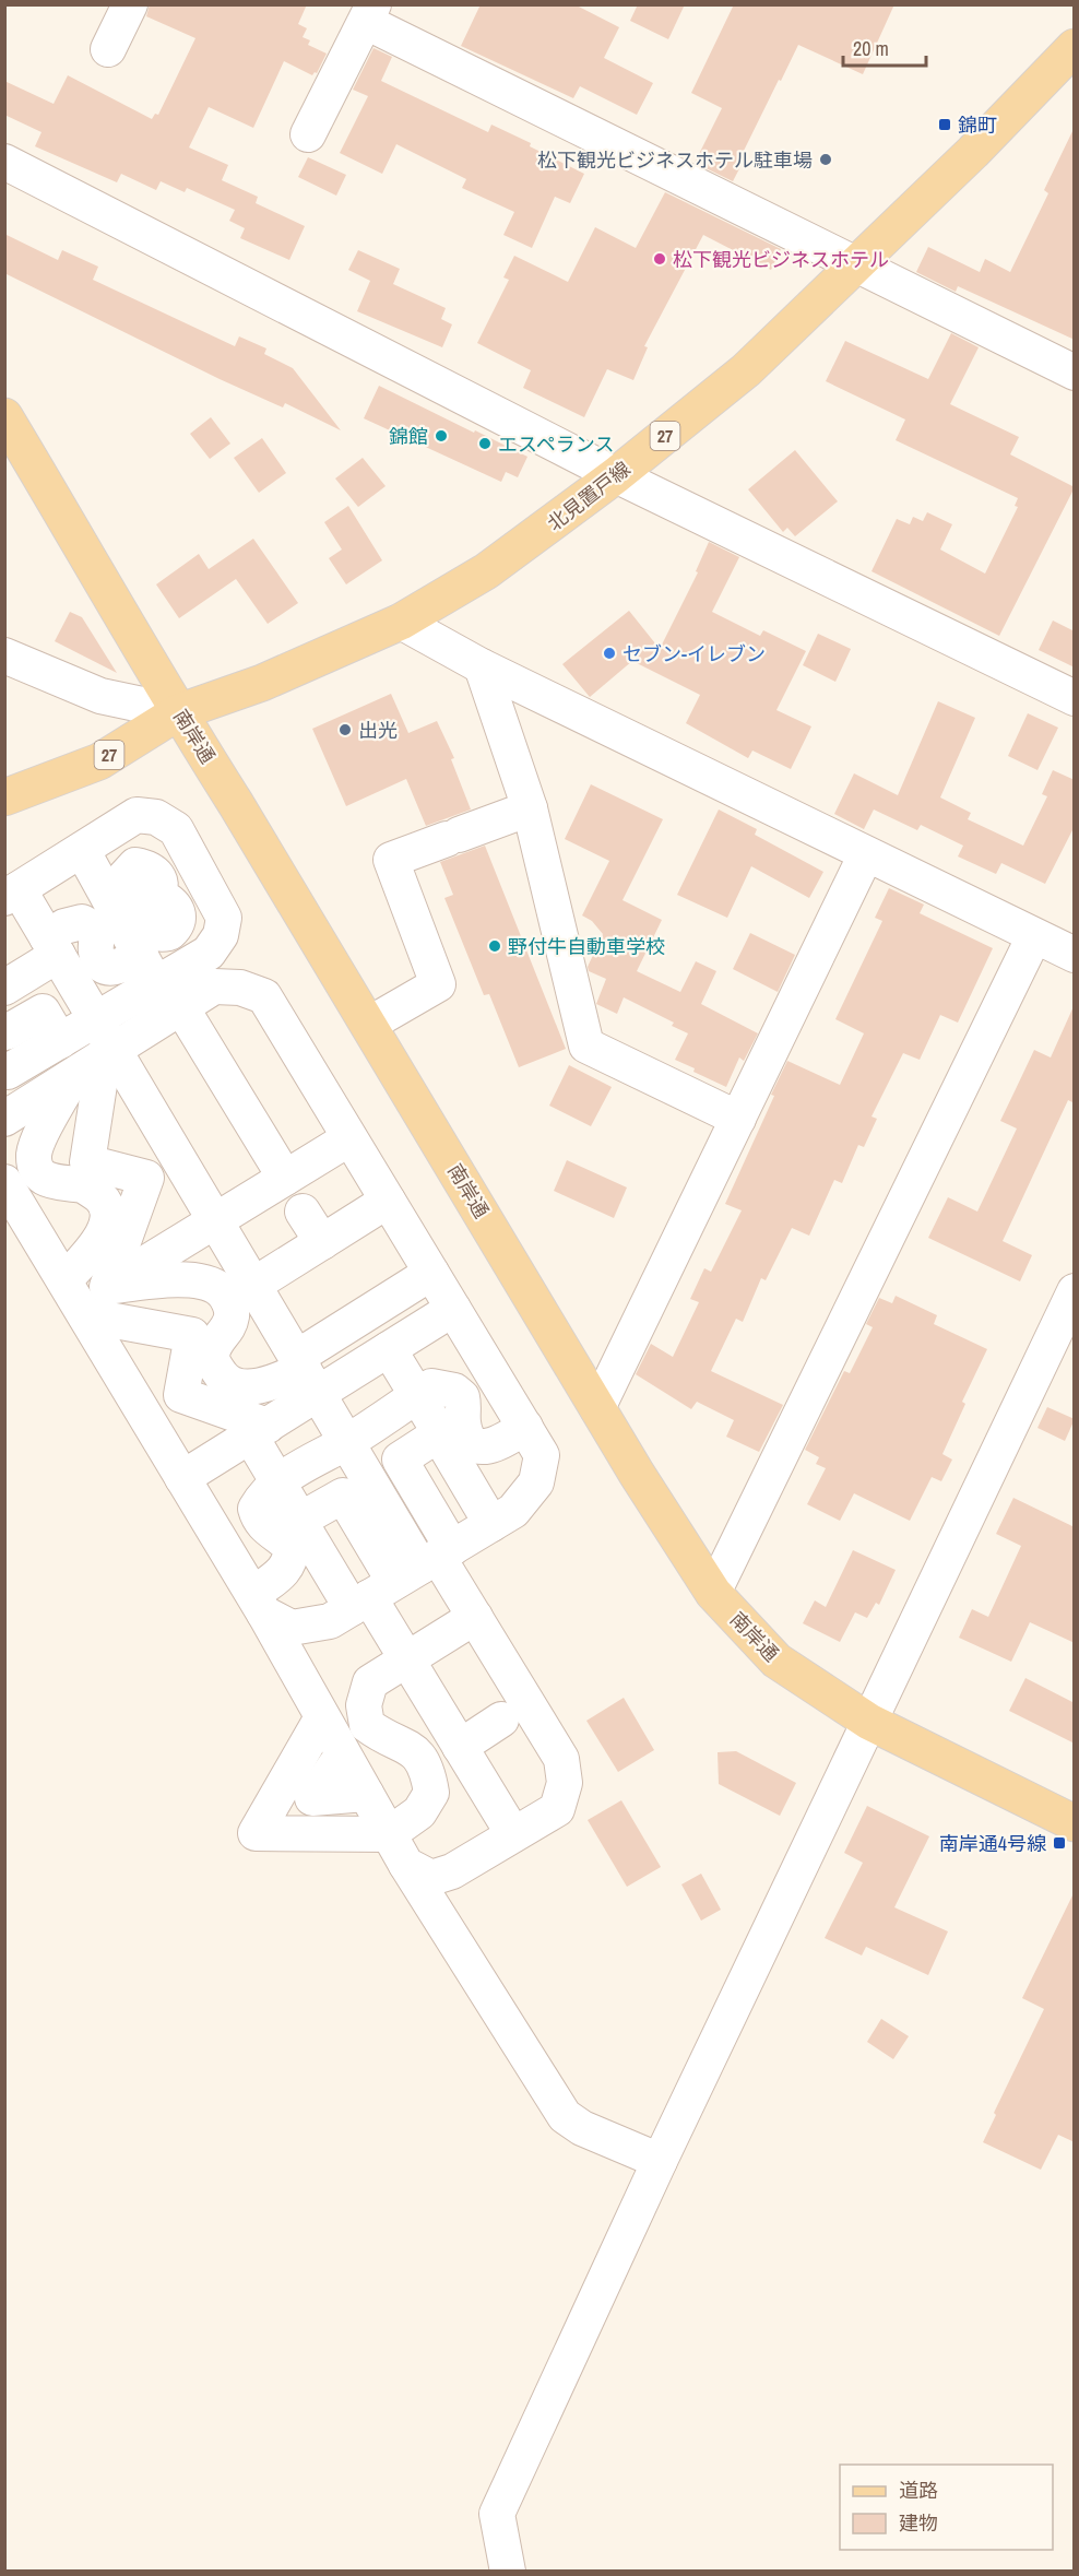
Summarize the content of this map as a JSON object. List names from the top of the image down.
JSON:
{
  "streets": {
    "main road": ["27", "北見置戸線", "南岸通"]
  },
  "crossings": [
    ["北見置戸線", "南岸通"]
  ],
  "places": {
    "transit": ["錦町", "南岸通4号線"],
    "other": [
      "松下観光ビジネスホテル駐車場",
      "松下観光ビジネスホテル",
      "錦館",
      "エスペランス",
      "セブン-イレブン",
      "出光",
      "野付牛自動車学校"
    ]
  },
  "legend": ["道路", "建物"],
  "scale_bar": "20 m"
}
